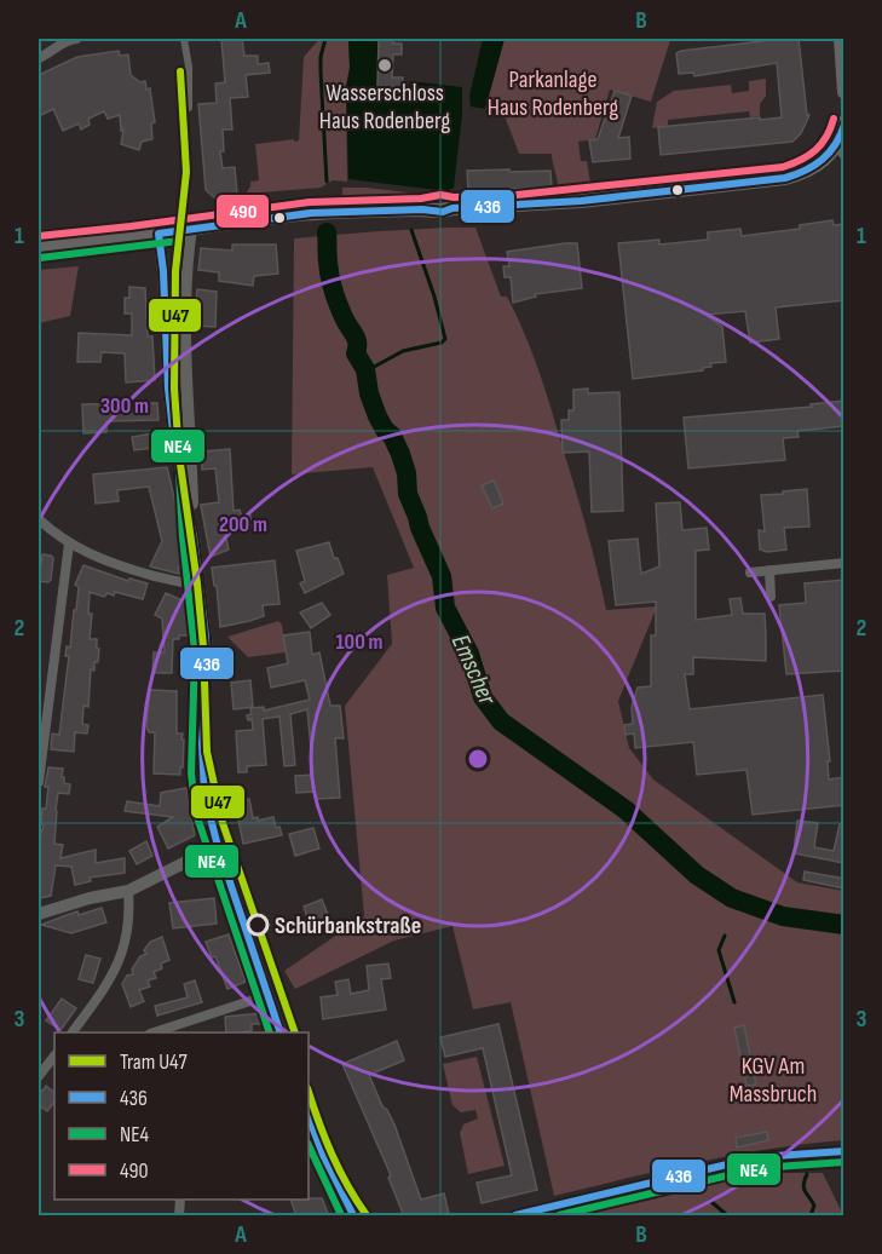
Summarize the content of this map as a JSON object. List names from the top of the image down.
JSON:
{
  "water": ["Emscher"],
  "parks": ["Parkanlage Haus Rodenberg", "KGV Am Massbruch"],
  "places": ["Wasserschloss Haus Rodenberg", "Schürbankstraße"],
  "lines": [
    "tram line U47",
    "transit line 490",
    "transit line 436",
    "transit line NE4"
  ],
  "legend": [
    "Tram U47",
    "436",
    "NE4",
    "490"
  ],
  "grid": {
    "columns": ["A", "B"],
    "rows": ["1", "2", "3"]
  },
  "rings": ["300 m", "200 m", "100 m"]
}
